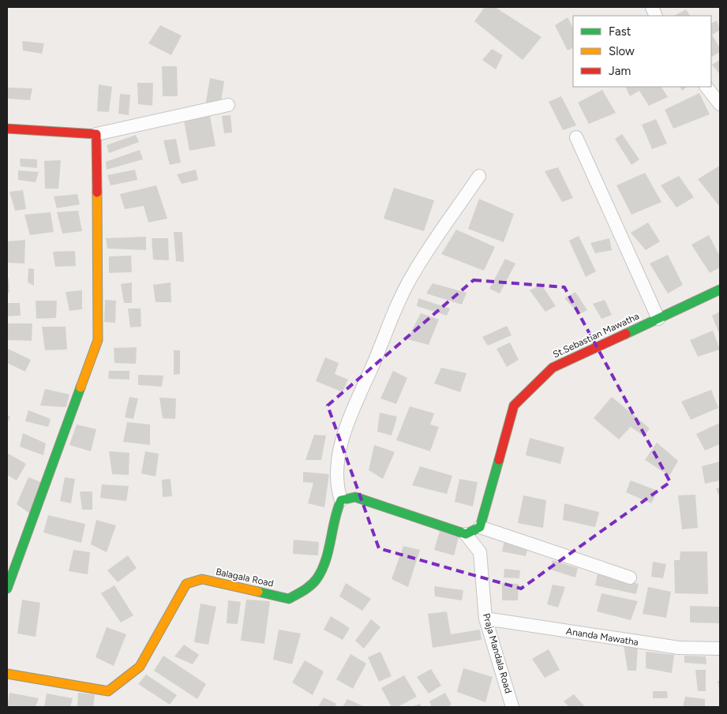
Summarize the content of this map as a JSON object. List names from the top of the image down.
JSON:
{
  "streets": {
    "street": [
      "St.Sebastian Mawatha",
      "Balagala Road",
      "Ananda Mawatha",
      "Praja Mandala Road"
    ]
  },
  "crossings": [
    ["Ananda Mawatha", "Praja Mandala Road"]
  ],
  "legend": ["Fast", "Slow", "Jam"]
}
